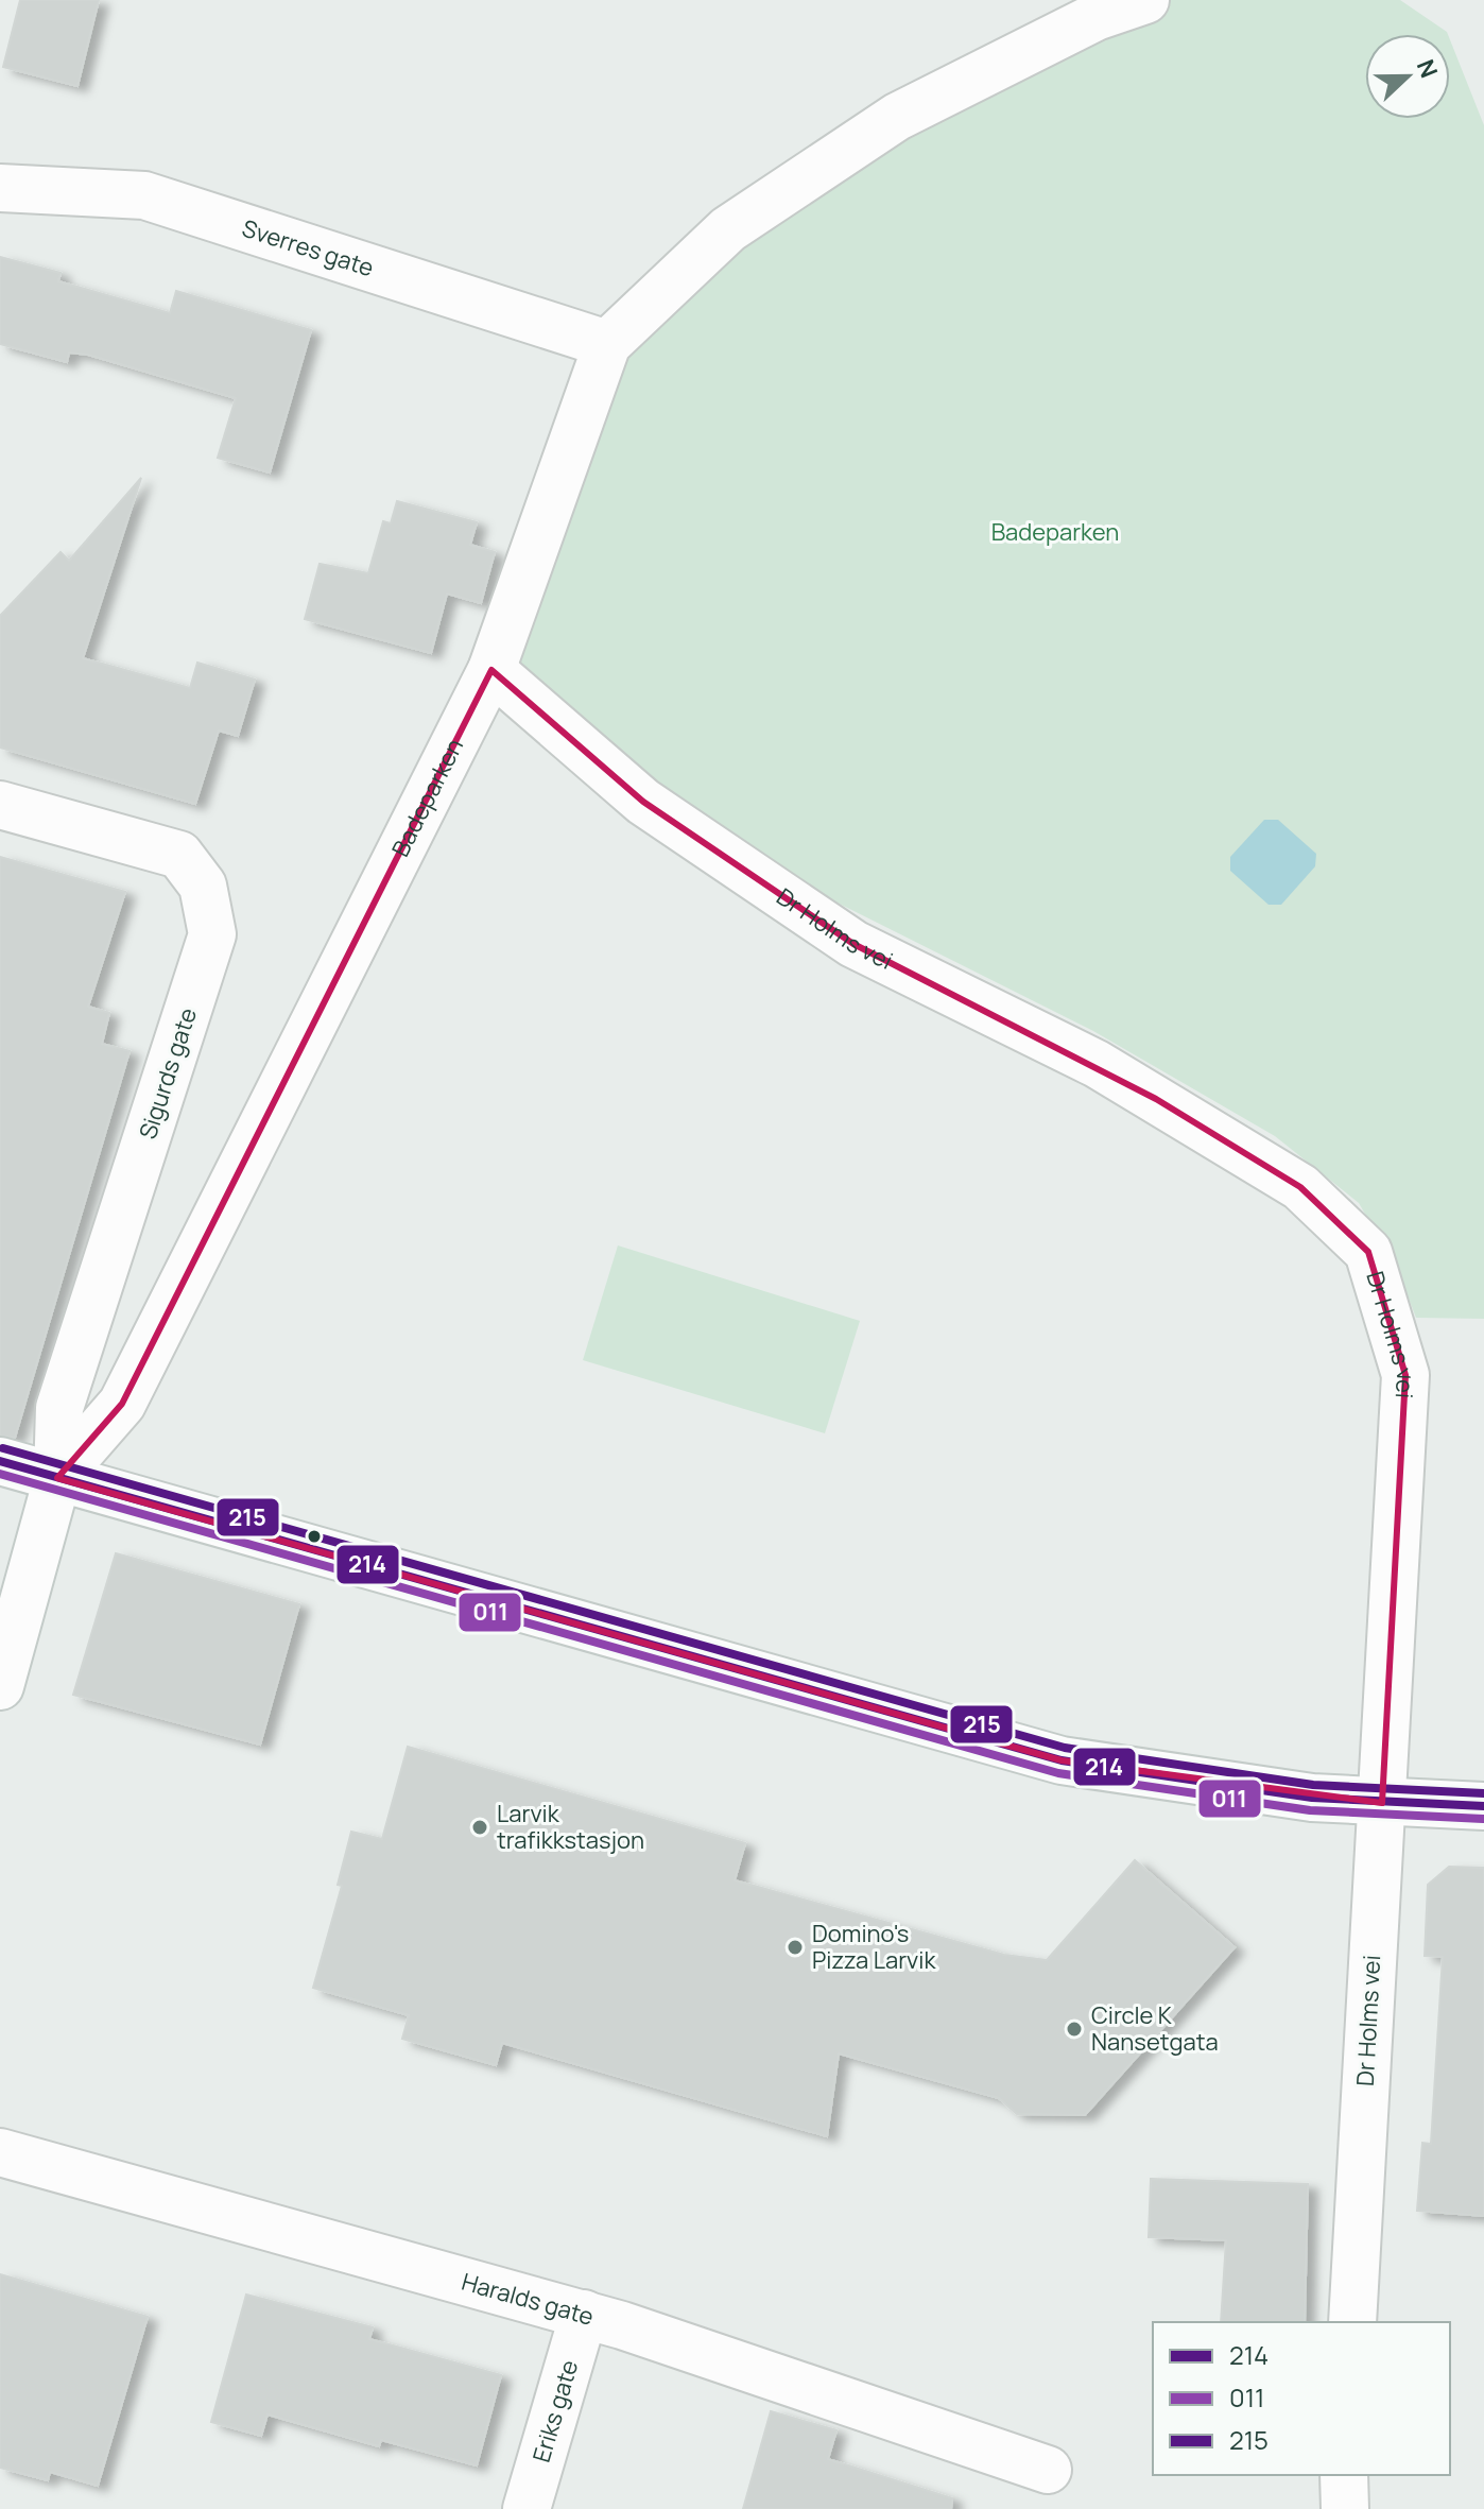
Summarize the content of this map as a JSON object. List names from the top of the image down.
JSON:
{
  "streets": {
    "street": [
      "Sverres gate",
      "Badeparken",
      "Dr Holms vei",
      "Sigurds gate",
      "Haralds gate",
      "Eriks gate"
    ]
  },
  "crossings": [
    ["Sverres gate", "Badeparken"],
    ["Badeparken", "Dr Holms vei"],
    ["Badeparken", "Sigurds gate"],
    ["Haralds gate", "Eriks gate"]
  ],
  "parks": ["Badeparken"],
  "places": ["Larvik trafikkstasjon", "Domino's Pizza Larvik", "Circle K Nansetgata"],
  "lines": ["transit line 215", "transit line 214", "transit line 011"],
  "legend": ["214", "011", "215"],
  "north": "right"
}
